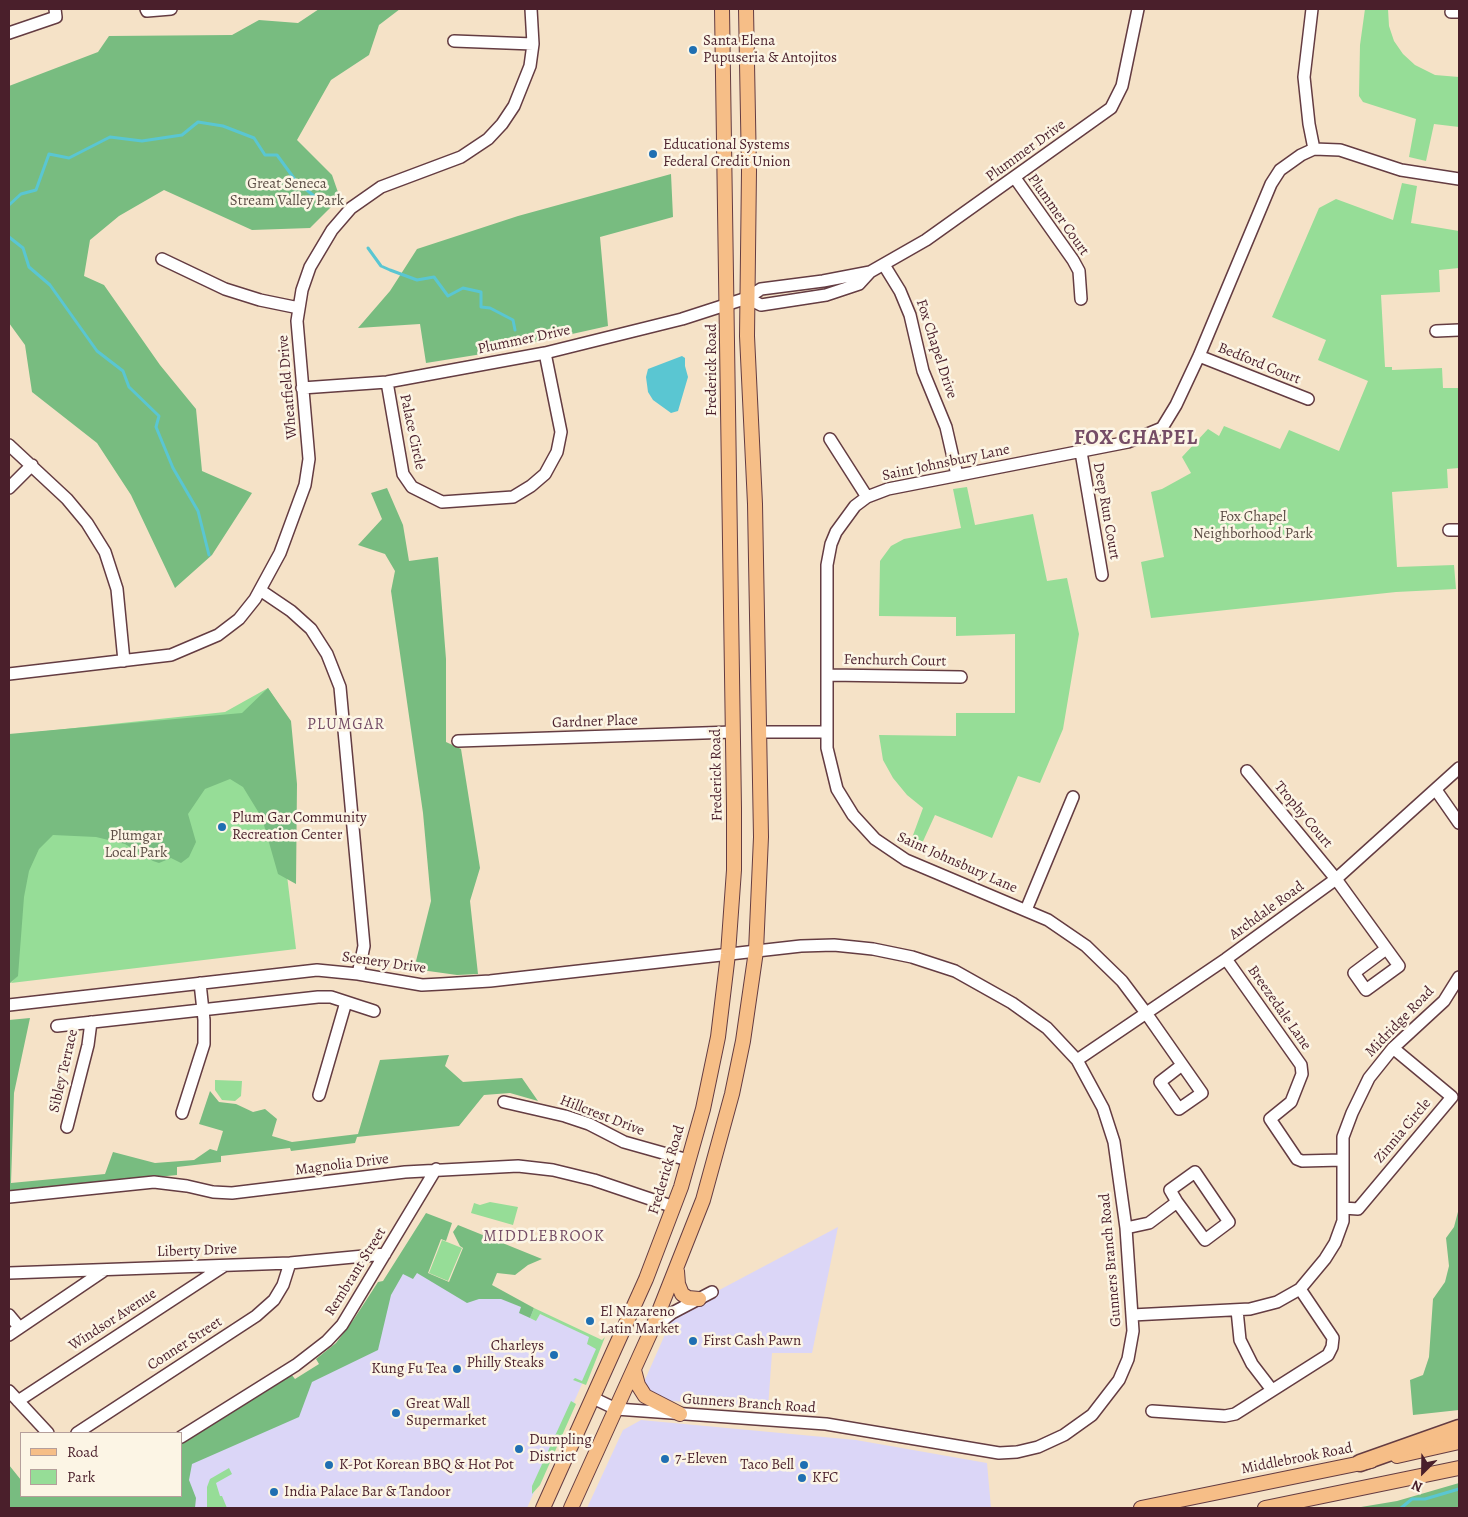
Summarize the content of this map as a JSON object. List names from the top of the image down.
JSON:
{
  "streets": {
    "main road": ["Frederick Road", "Middlebrook Road"],
    "street": [
      "Plummer Drive",
      "Plummer Court",
      "Fox Chapel Drive",
      "Bedford Court",
      "Wheatfield Drive",
      "Palace Circle",
      "Saint Johnsbury Lane",
      "Deep Run Court",
      "Fenchurch Court",
      "Gardner Place",
      "Trophy Court",
      "Archdale Road",
      "Scenery Drive",
      "Breezedale Lane",
      "Midridge Road",
      "Sibley Terrace",
      "Hillcrest Drive",
      "Zinnia Circle",
      "Magnolia Drive",
      "Liberty Drive",
      "Gunners Branch Road",
      "Rembrant Street",
      "Windsor Avenue",
      "Conner Street"
    ]
  },
  "crossings": [
    ["Plummer Drive", "Plummer Court"],
    ["Plummer Drive", "Fox Chapel Drive"],
    ["Plummer Drive", "Frederick Road"],
    ["Plummer Drive", "Wheatfield Drive"],
    ["Plummer Drive", "Palace Circle"],
    ["Fox Chapel Drive", "Saint Johnsbury Lane"],
    ["Bedford Court", "Saint Johnsbury Lane"],
    ["Frederick Road", "Gardner Place"],
    ["Frederick Road", "Scenery Drive"],
    ["Frederick Road", "Hillcrest Drive"],
    ["Frederick Road", "Magnolia Drive"],
    ["Frederick Road", "Gunners Branch Road"],
    ["Saint Johnsbury Lane", "Deep Run Court"],
    ["Saint Johnsbury Lane", "Fenchurch Court"],
    ["Saint Johnsbury Lane", "Archdale Road"],
    ["Trophy Court", "Archdale Road"],
    ["Archdale Road", "Breezedale Lane"],
    ["Archdale Road", "Gunners Branch Road"],
    ["Scenery Drive", "Gunners Branch Road"],
    ["Breezedale Lane", "Midridge Road"],
    ["Midridge Road", "Zinnia Circle"],
    ["Midridge Road", "Gunners Branch Road"],
    ["Magnolia Drive", "Rembrant Street"],
    ["Liberty Drive", "Rembrant Street"],
    ["Liberty Drive", "Windsor Avenue"],
    ["Liberty Drive", "Conner Street"]
  ],
  "districts": ["FOX CHAPEL", "PLUMGAR", "MIDDLEBROOK"],
  "parks": ["Great Seneca Stream Valley Park", "Fox Chapel Neighborhood Park", "Plumgar Local Park"],
  "places": [
    "Santa Elena Pupuseria & Antojitos",
    "Educational Systems Federal Credit Union",
    "Plum Gar Community Recreation Center",
    "El Nazareno Latin Market",
    "First Cash Pawn",
    "Charleys Philly Steaks",
    "Kung Fu Tea",
    "Great Wall Supermarket",
    "Dumpling District",
    "7-Eleven",
    "K-Pot Korean BBQ & Hot Pot",
    "Taco Bell",
    "KFC",
    "India Palace Bar & Tandoor"
  ],
  "legend": ["Road", "Park"],
  "north": "bottom left"
}
